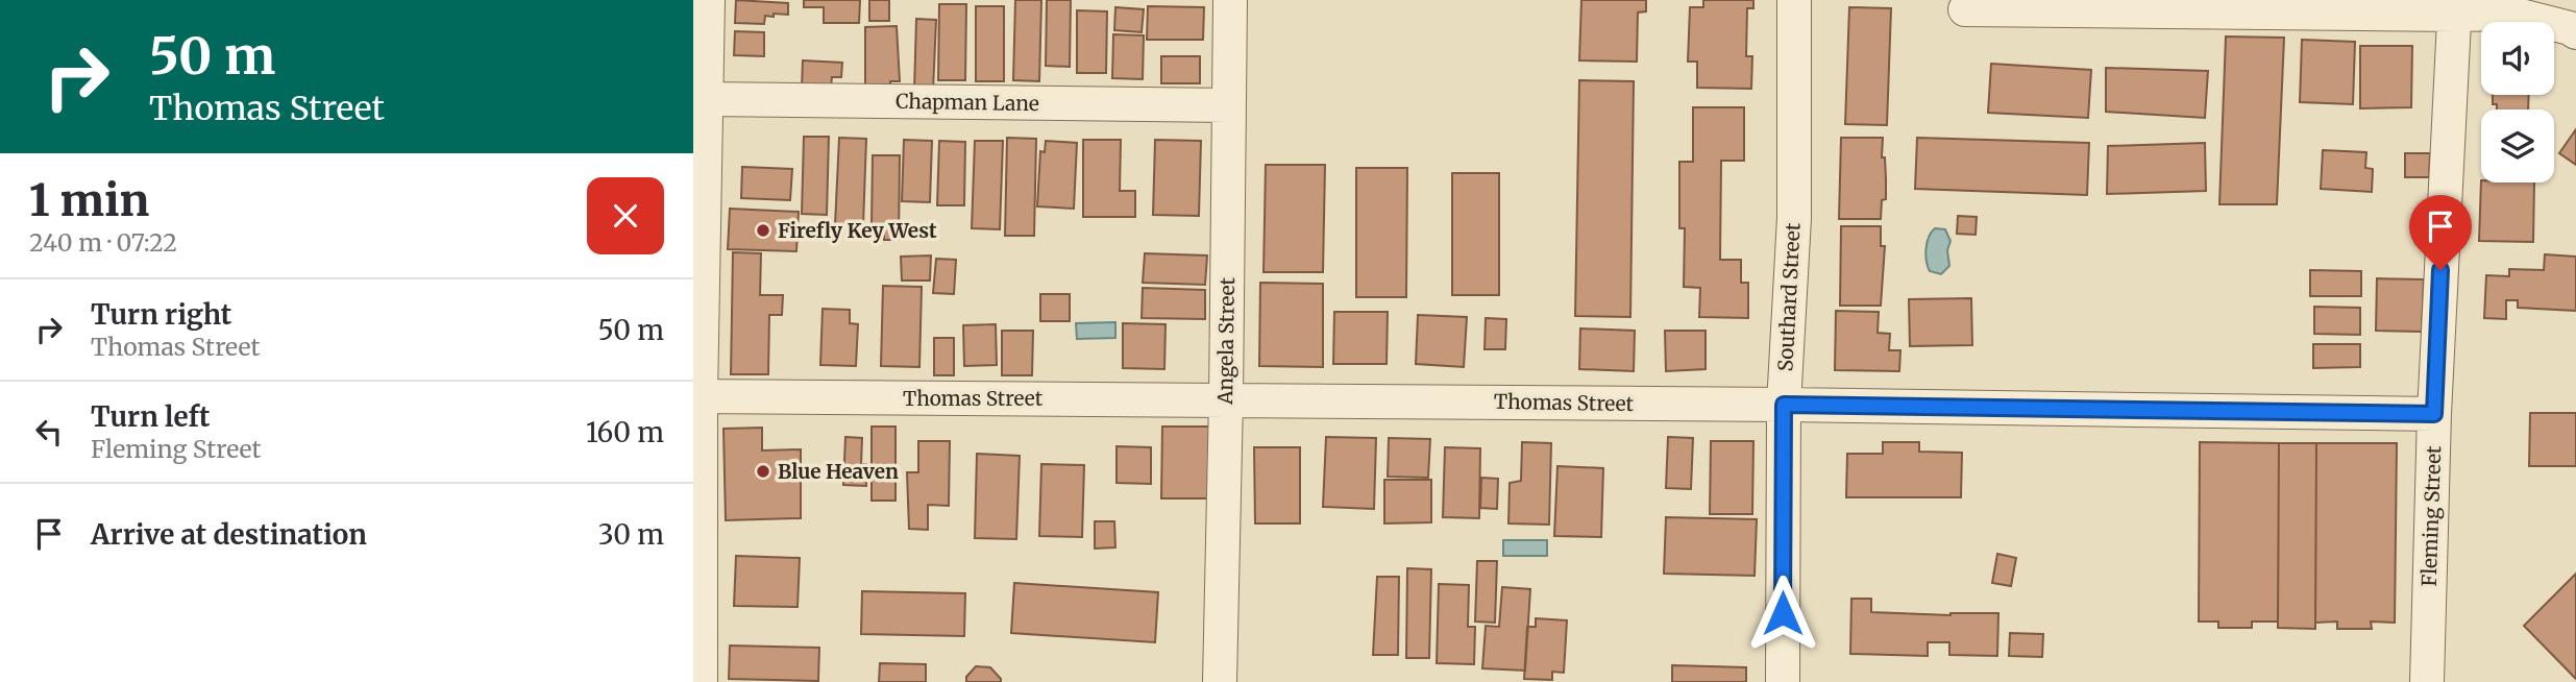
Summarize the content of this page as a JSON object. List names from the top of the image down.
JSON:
{
  "streets": {
    "street": [
      "Chapman Lane",
      "Southard Street",
      "Angela Street",
      "Thomas Street",
      "Fleming Street"
    ]
  },
  "crossings": [
    ["Chapman Lane", "Angela Street"],
    ["Southard Street", "Thomas Street"],
    ["Angela Street", "Thomas Street"],
    ["Thomas Street", "Fleming Street"]
  ],
  "places": ["Firefly Key West", "Blue Heaven"],
  "page": {
    "turn": ["50 m", "Thomas Street"],
    "heading": ["1 min", "240 m · 07:22"],
    "list": [
      {
        "name": "Turn right",
        "note": "Thomas Street",
        "value": "50 m"
      },
      {
        "name": "Turn left",
        "note": "Fleming Street",
        "value": "160 m"
      },
      {
        "name": "Arrive at destination",
        "value": "30 m"
      }
    ]
  }
}
